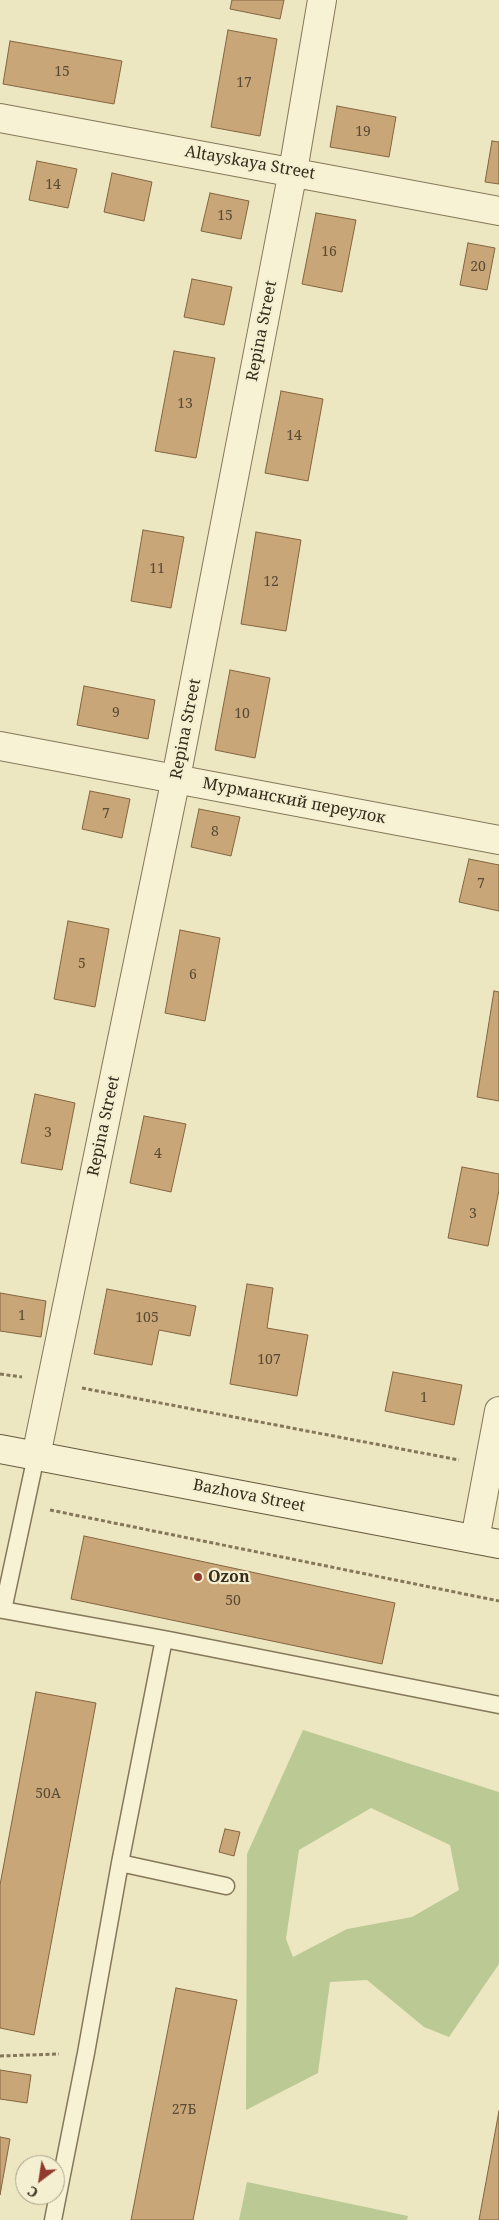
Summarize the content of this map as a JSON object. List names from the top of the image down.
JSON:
{
  "streets": {
    "street": [
      "Altayskaya Street",
      "Repina Street",
      "Мурманский переулок",
      "Bazhova Street"
    ]
  },
  "crossings": [
    ["Altayskaya Street", "Repina Street"],
    ["Repina Street", "Мурманский переулок"],
    ["Repina Street", "Bazhova Street"]
  ],
  "places": ["Ozon"],
  "house_numbers": [
    "15",
    "17",
    "19",
    "14",
    "15",
    "16",
    "20",
    "13",
    "14",
    "11",
    "12",
    "9",
    "10",
    "7",
    "8",
    "7",
    "5",
    "6",
    "3",
    "4",
    "3",
    "1",
    "105",
    "107",
    "1",
    "50",
    "50А",
    "27Б"
  ],
  "north": "bottom left"
}
